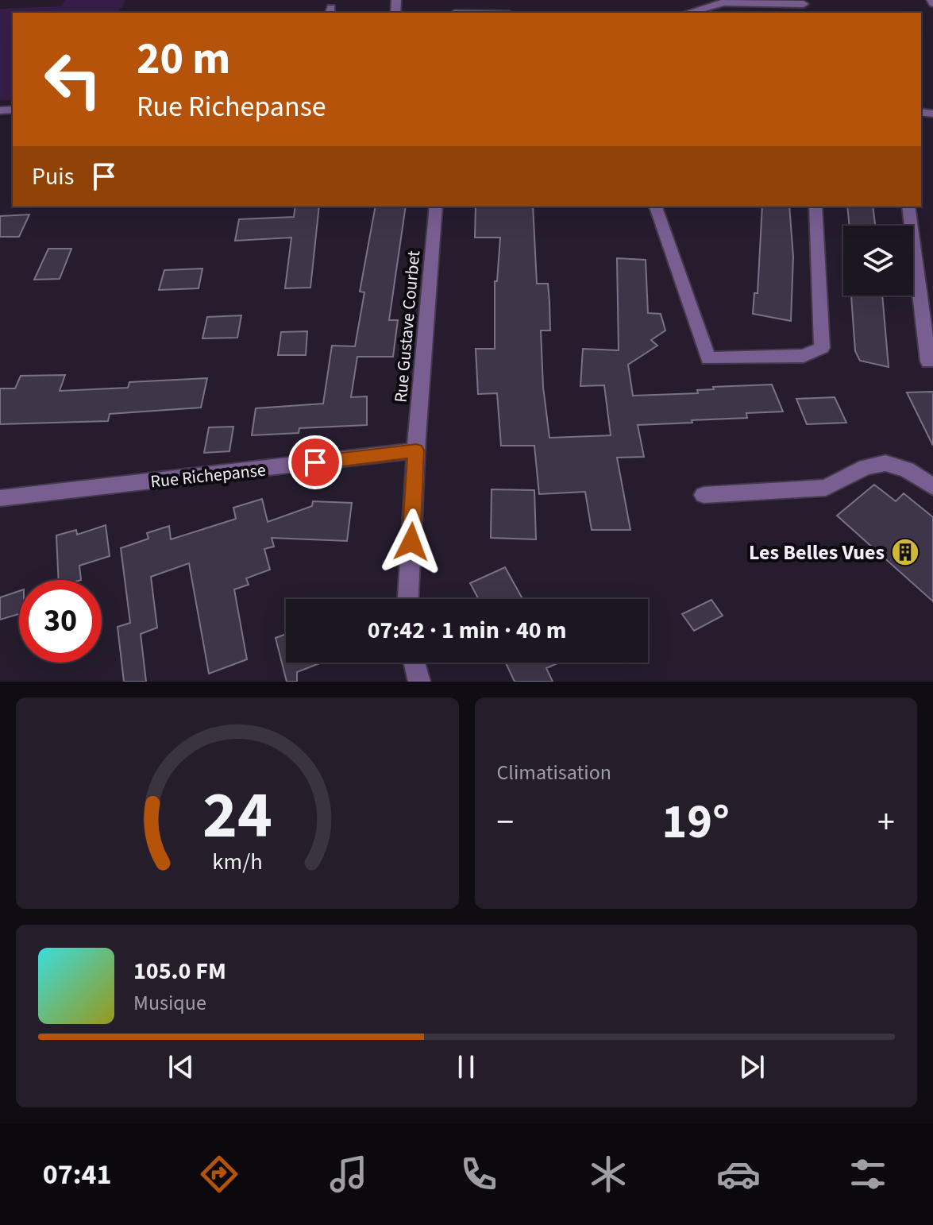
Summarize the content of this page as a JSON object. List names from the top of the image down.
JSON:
{
  "streets": {
    "street": ["Rue Gustave Courbet", "Rue Richepanse"]
  },
  "crossings": [
    ["Rue Gustave Courbet", "Rue Richepanse"]
  ],
  "places": {
    "building": ["Les Belles Vues"]
  },
  "page": {
    "turn": ["20 m", "Rue Richepanse"],
    "then": "Puis",
    "limit": "30",
    "trip": "07:42 · 1 min · 40 m",
    "tile": "Climatisation",
    "heat": ["−", "19°", "+"],
    "song": ["105.0 FM", "Musique"],
    "tabs": "07:41",
    "gauge": ["24", "km/h"]
  }
}
